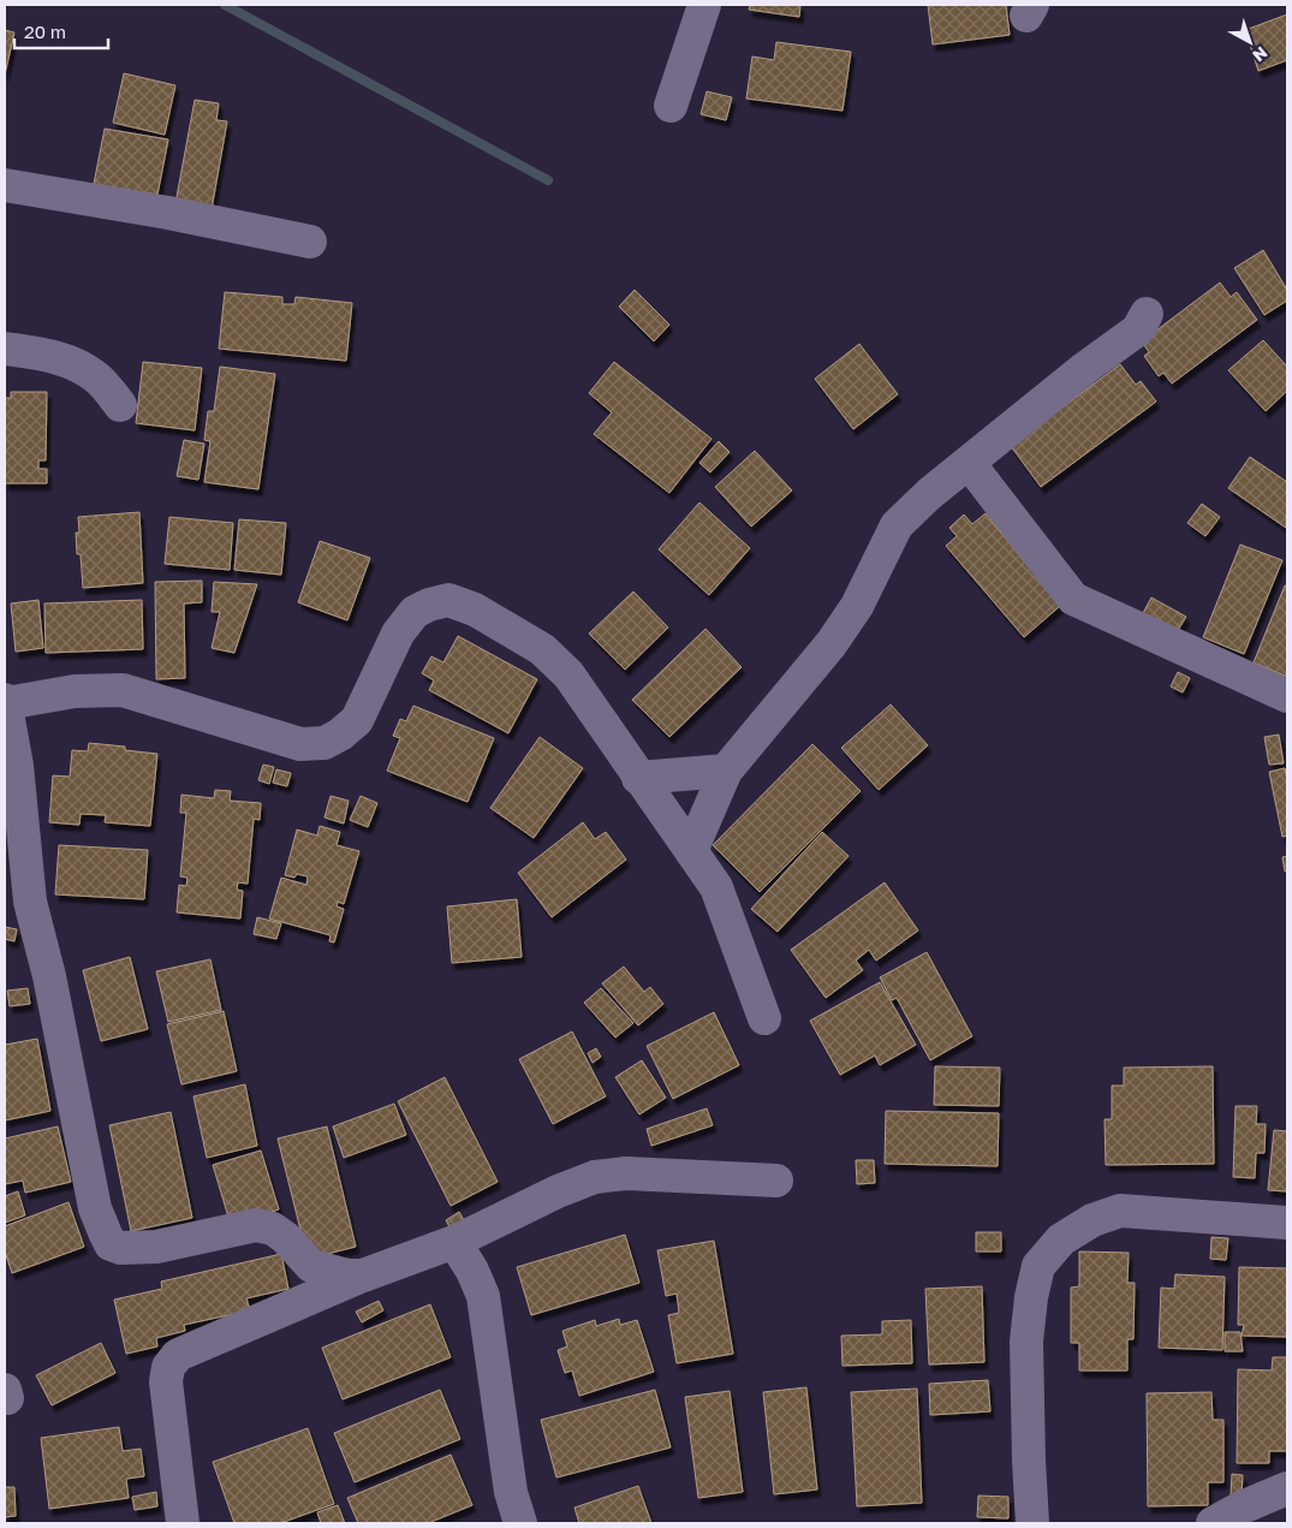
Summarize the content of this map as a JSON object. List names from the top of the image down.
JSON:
{
  "scale_bar": "20 m",
  "north": "bottom right"
}
